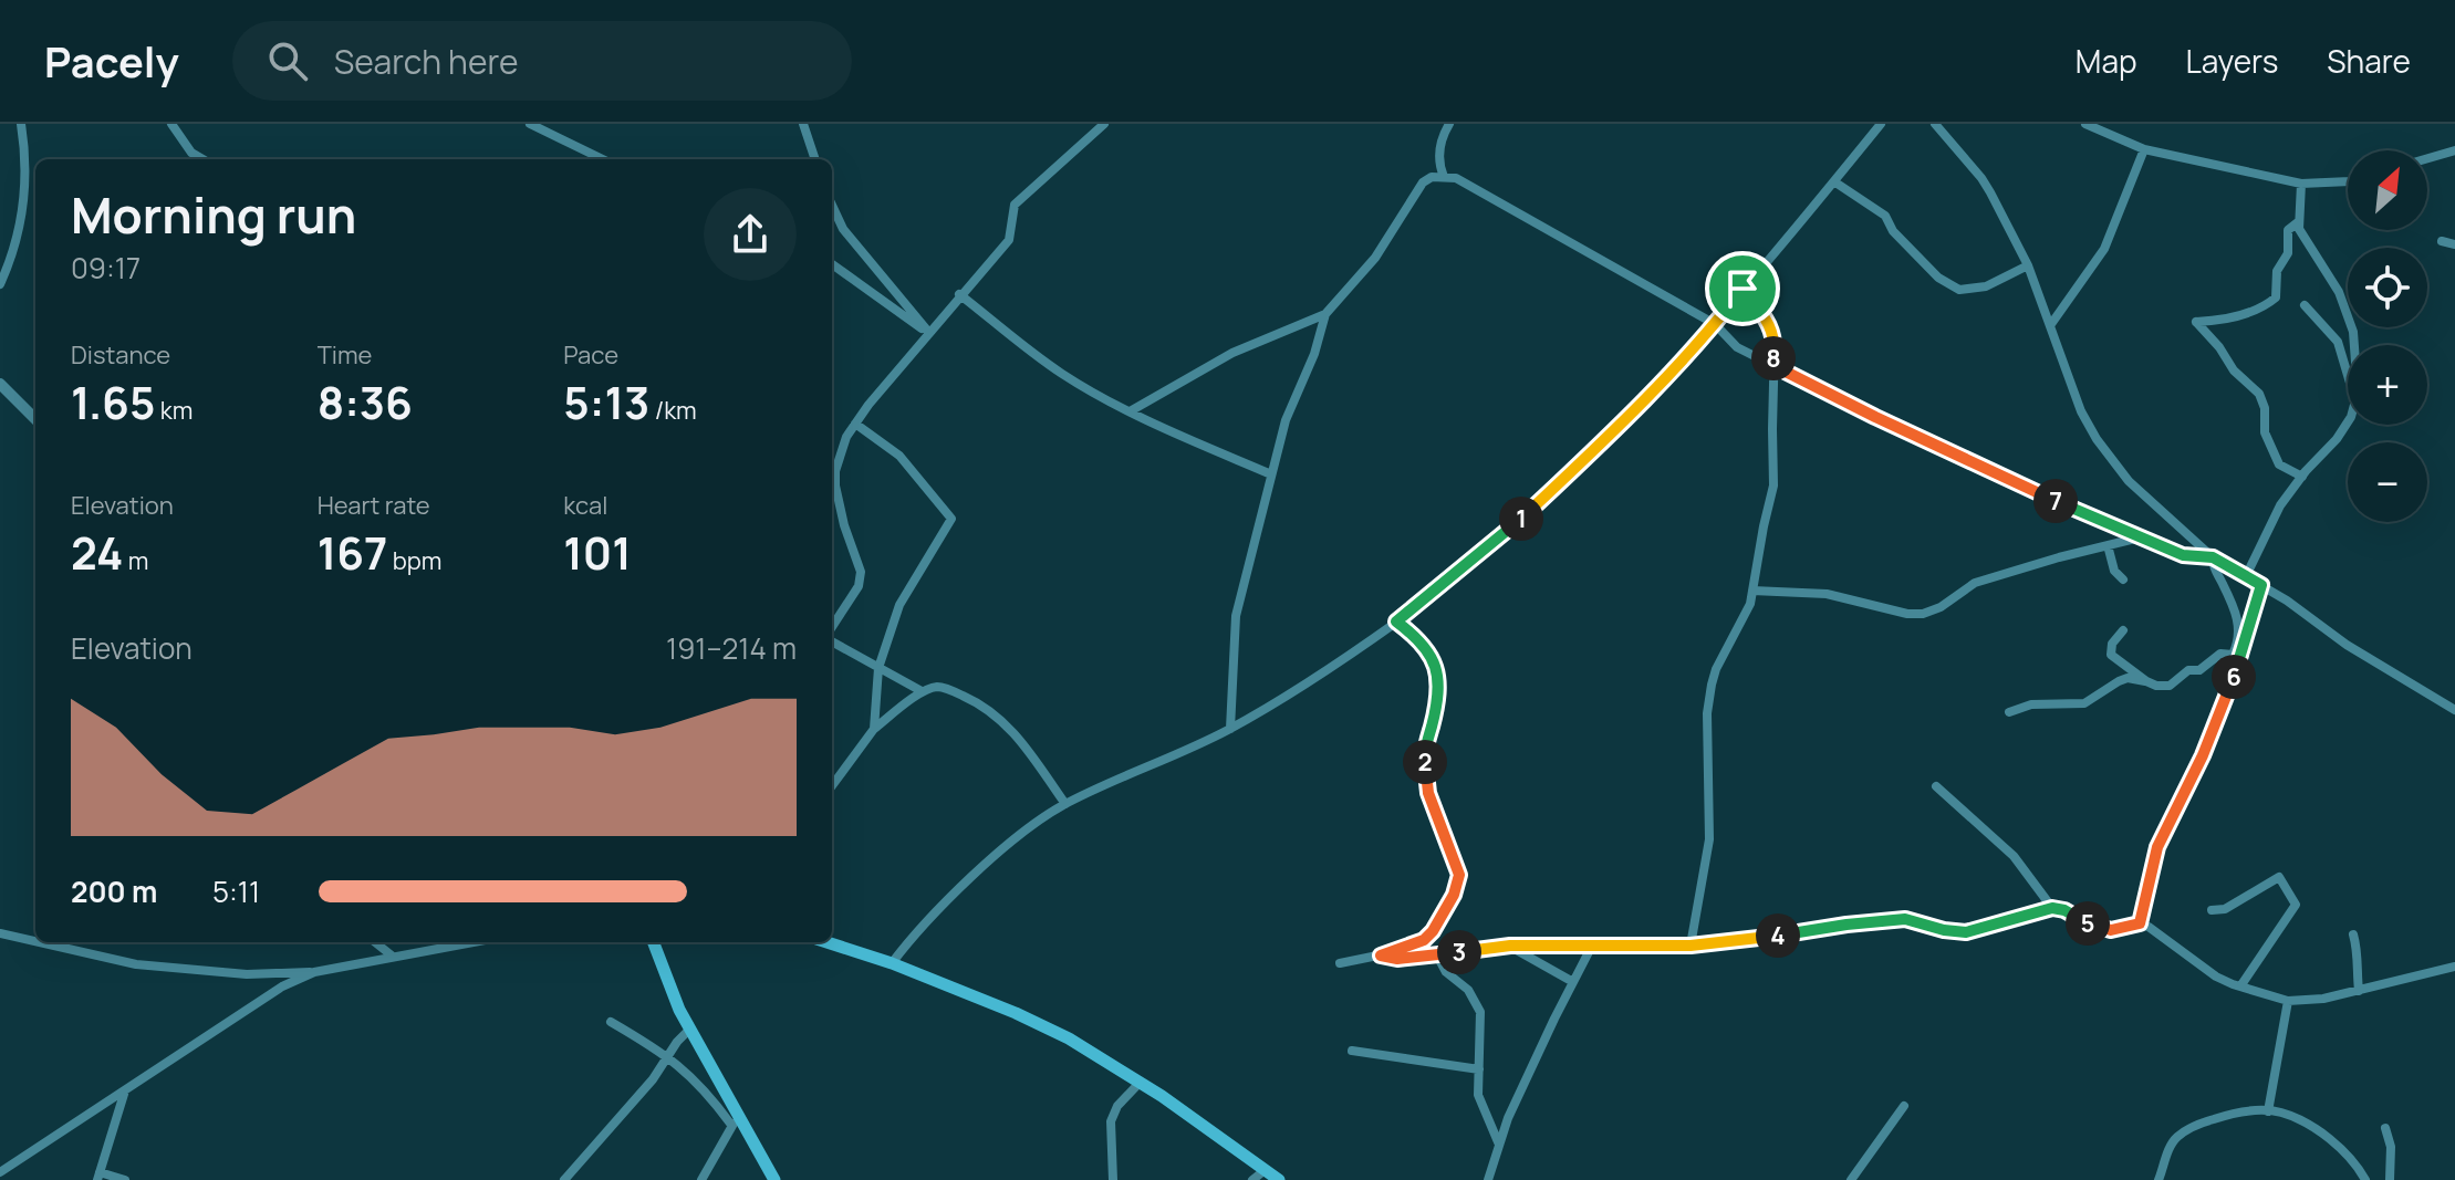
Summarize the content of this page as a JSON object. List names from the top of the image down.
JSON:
{
  "north": "top right",
  "page": {
    "header": "Pacely",
    "search": "Search here",
    "nav": ["Map", "Layers", "Share"],
    "map_buttons": ["+", "−"],
    "heading": ["Morning run", "09:17"],
    "stats": [
      ["Distance", "1.65 km"],
      ["Time", "8:36"],
      ["Pace", "5:13 /km"],
      ["Elevation", "24 m"],
      ["Heart rate", "167 bpm"],
      ["kcal", "101"]
    ],
    "pins": [
      "8",
      "7",
      "1",
      "6",
      "2",
      "5",
      "4",
      "3"
    ],
    "chart": ["Elevation", "191–214 m"],
    "list": [
      {
        "name": "200 m",
        "note": "5:11"
      }
    ]
  }
}
